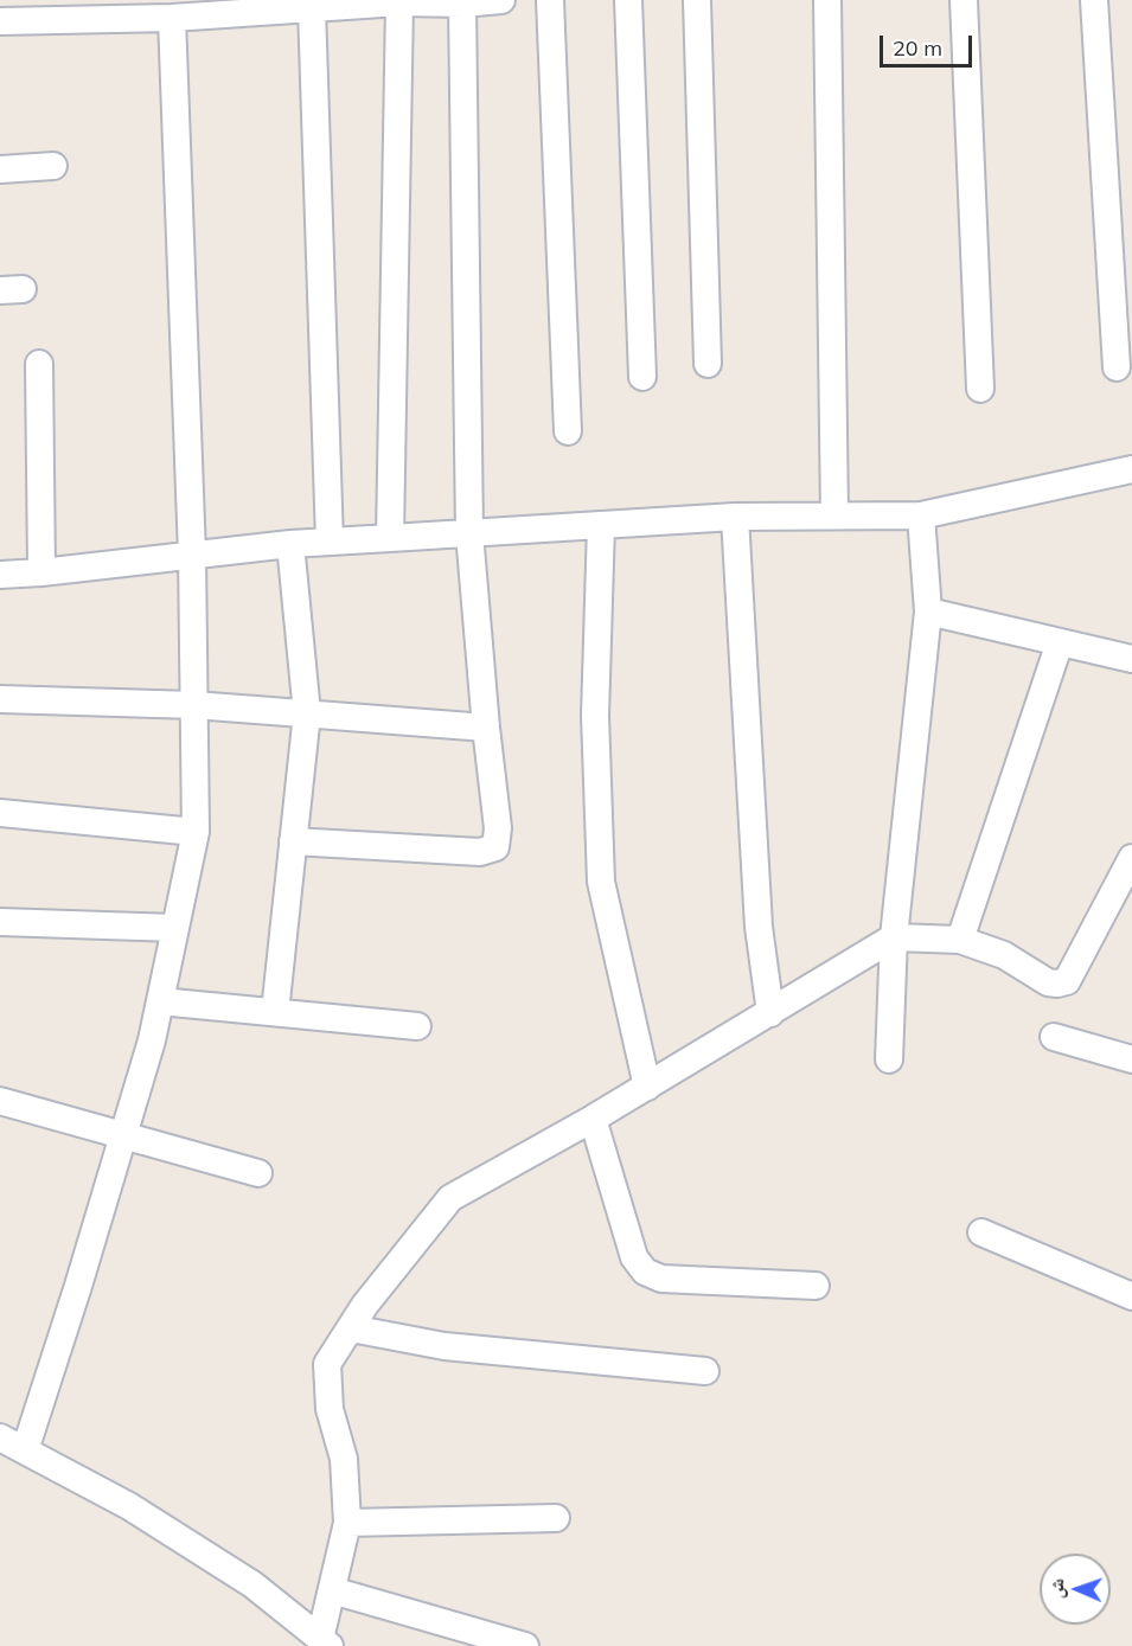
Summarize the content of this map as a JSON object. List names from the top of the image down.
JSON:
{
  "scale_bar": "20 m",
  "north": "left"
}
